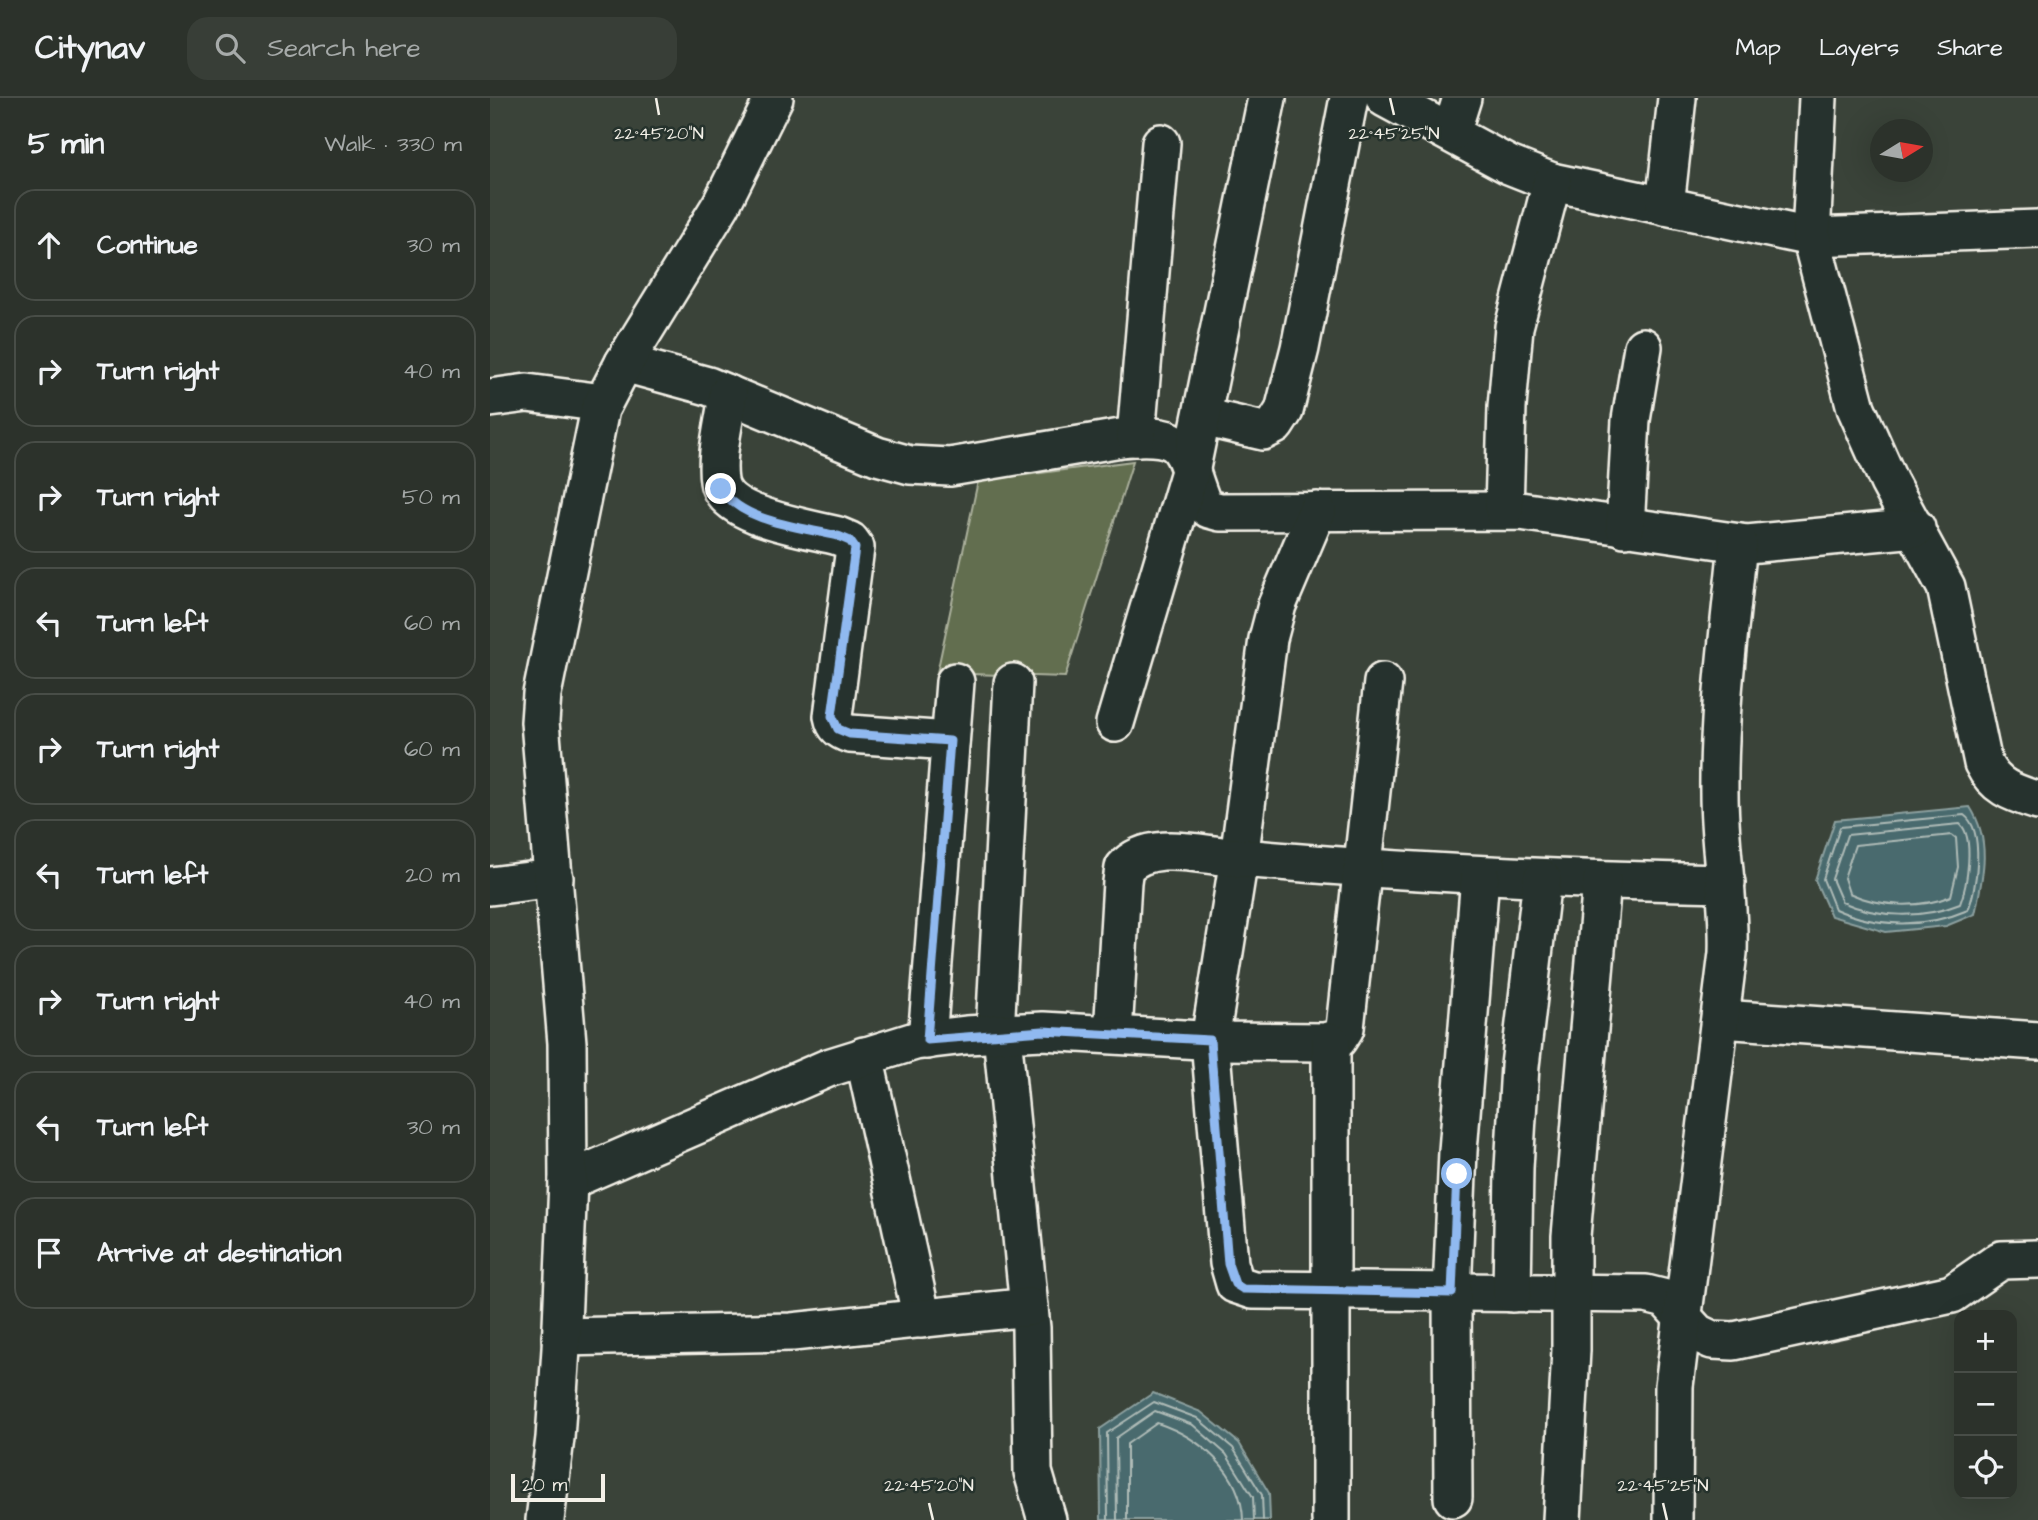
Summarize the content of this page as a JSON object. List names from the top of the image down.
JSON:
{
  "scale_bar": "20 m",
  "north": "right",
  "page": {
    "header": "Citynav",
    "search": "Search here",
    "nav": ["Map", "Layers", "Share"],
    "heading": ["5 min", "Walk · 330 m"],
    "list": [
      ["Continue", "30 m"],
      ["Turn right", "40 m"],
      ["Turn right", "50 m"],
      ["Turn left", "60 m"],
      ["Turn right", "60 m"],
      ["Turn left", "20 m"],
      ["Turn right", "40 m"],
      ["Turn left", "30 m"],
      "Arrive at destination"
    ],
    "map_buttons": ["+", "−"],
    "scale": "20 m"
  },
  "coordinates": ["22°45'20\"N", "22°45'25\"N"]
}
